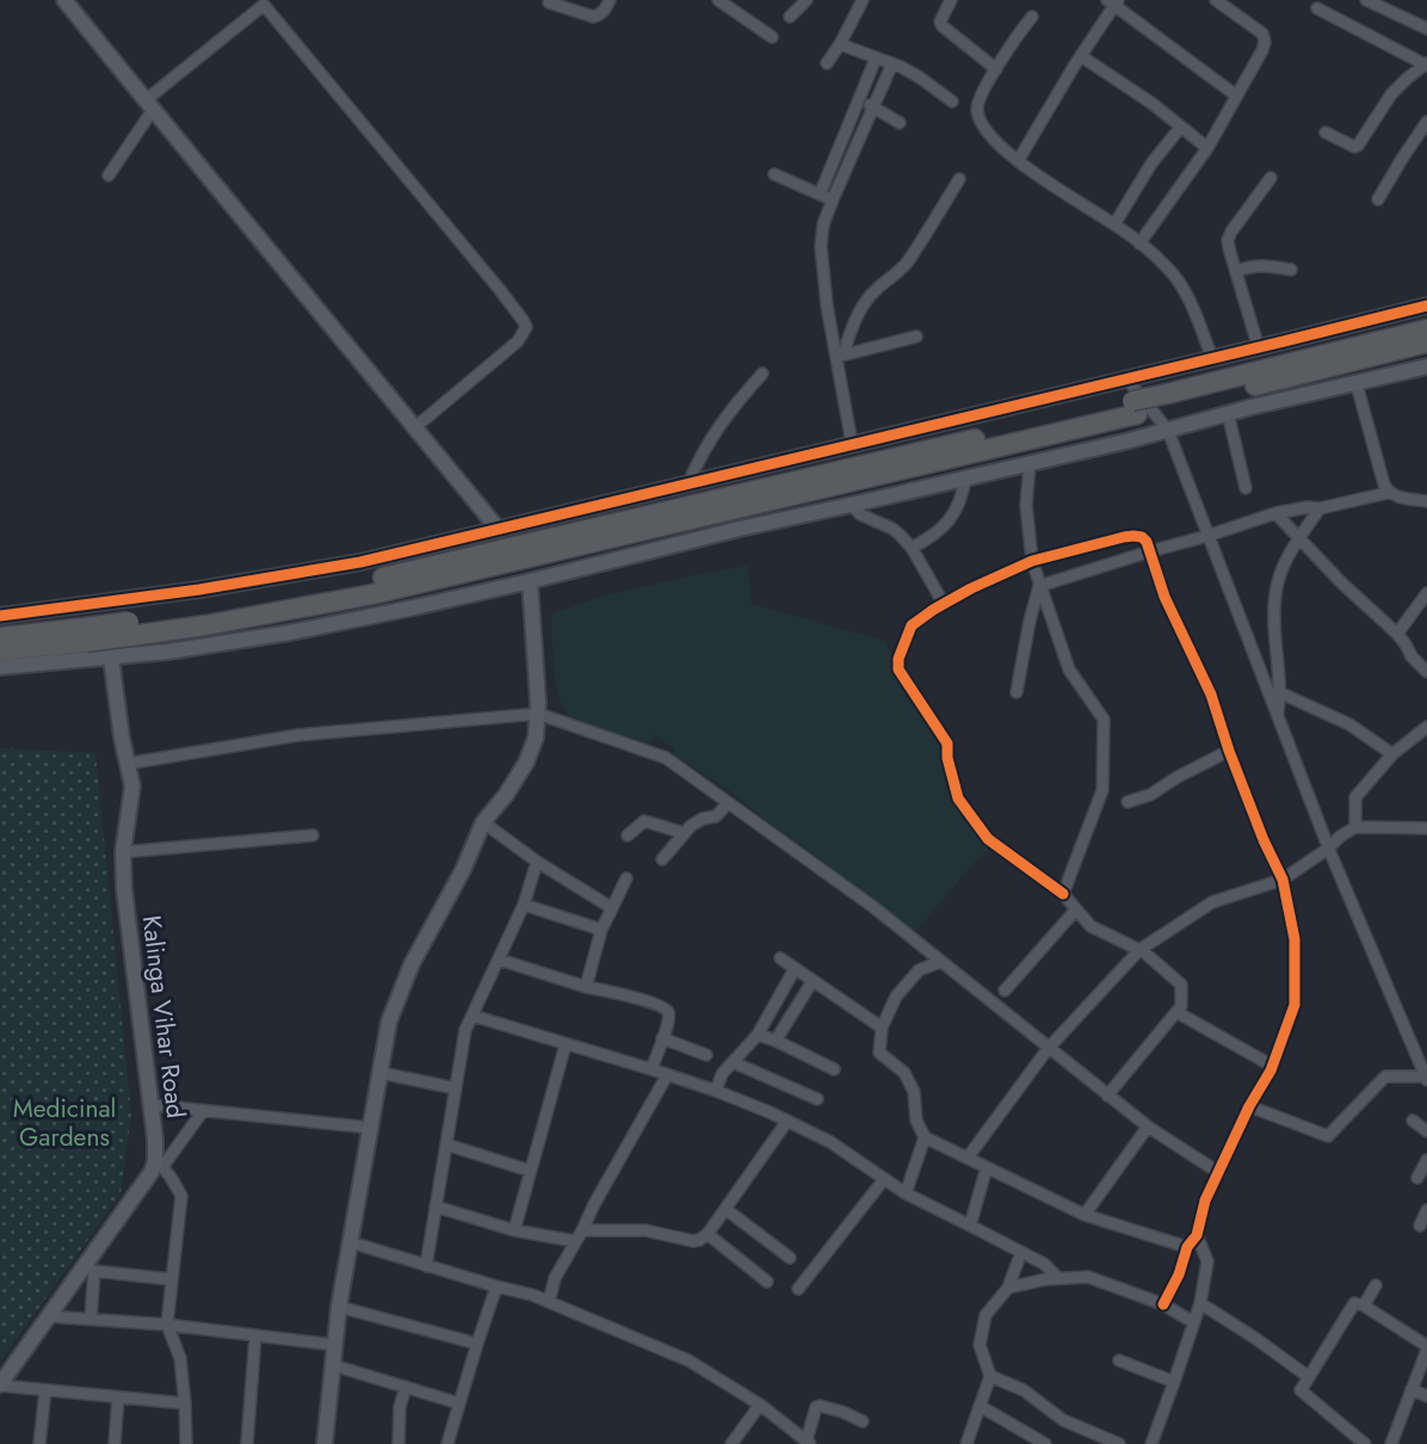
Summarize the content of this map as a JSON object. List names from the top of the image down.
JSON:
{
  "streets": {
    "street": ["Kalinga Vihar Road"]
  },
  "parks": ["Medicinal Gardens"]
}
